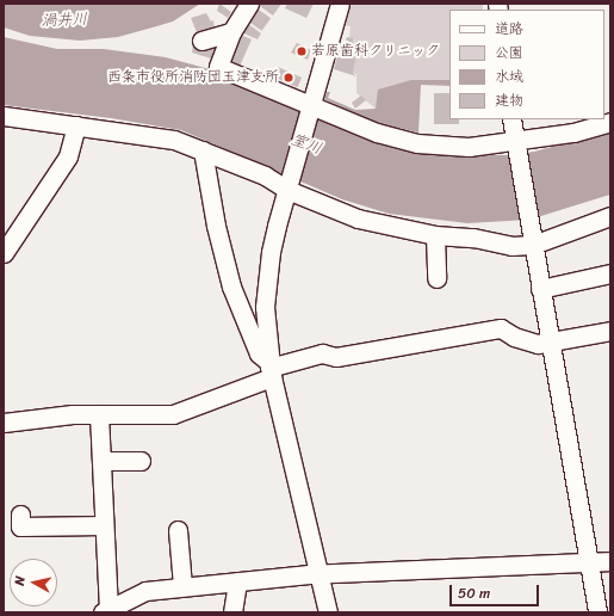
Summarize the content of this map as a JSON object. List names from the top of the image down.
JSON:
{
  "water": ["渦井川", "室川"],
  "places": ["若原歯科クリニック", "西条市役所消防団玉津支所"],
  "legend": [
    "道路",
    "公園",
    "水域",
    "建物"
  ],
  "scale_bar": "50 m",
  "north": "left"
}
